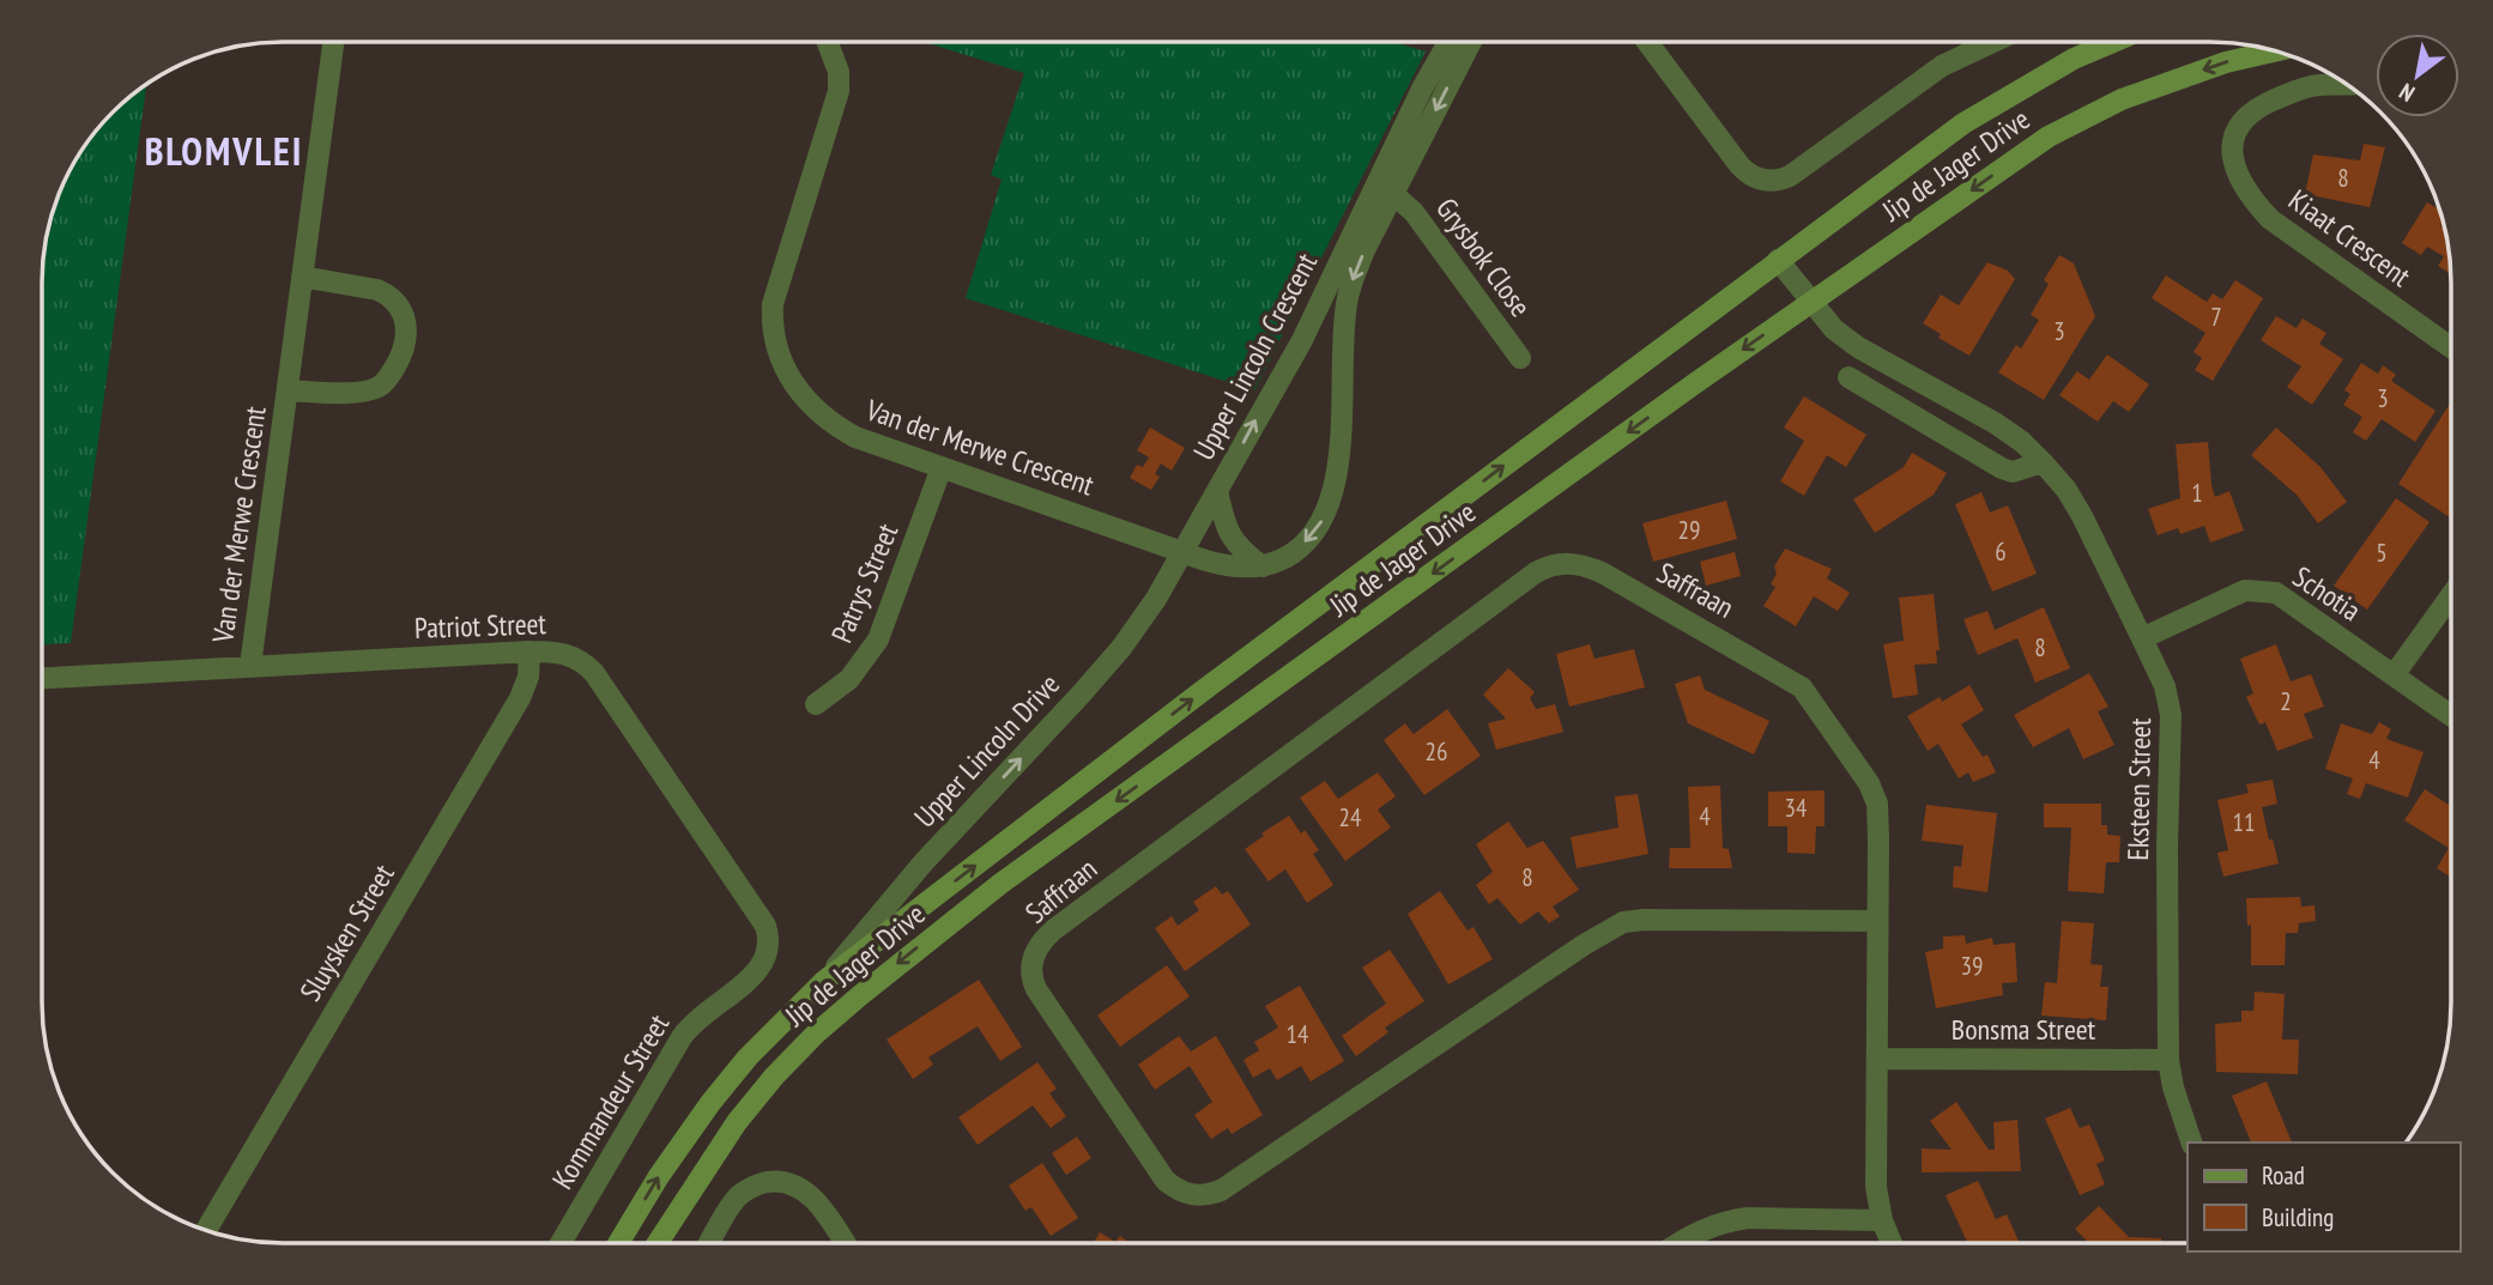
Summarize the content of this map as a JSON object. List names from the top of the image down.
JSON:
{
  "streets": {
    "main road": ["Jip de Jager Drive"],
    "street": [
      "Kiaat Crescent",
      "Grysbok Close",
      "Upper Lincoln Crescent",
      "Van der Merwe Crescent",
      "Patrys Street",
      "Saffraan",
      "Schotia",
      "Patriot Street",
      "Upper Lincoln Drive",
      "Eksteen Street",
      "Sluysken Street",
      "Bonsma Street",
      "Kommandeur Street"
    ]
  },
  "crossings": [
    ["Jip de Jager Drive", "Upper Lincoln Drive"],
    ["Jip de Jager Drive", "Eksteen Street"],
    ["Grysbok Close", "Upper Lincoln Crescent"],
    ["Upper Lincoln Crescent", "Van der Merwe Crescent"],
    ["Upper Lincoln Crescent", "Upper Lincoln Drive"],
    ["Van der Merwe Crescent", "Patrys Street"],
    ["Van der Merwe Crescent", "Patriot Street"],
    ["Van der Merwe Crescent", "Upper Lincoln Drive"],
    ["Saffraan", "Bonsma Street"],
    ["Schotia", "Eksteen Street"],
    ["Patriot Street", "Sluysken Street"],
    ["Patriot Street", "Kommandeur Street"],
    ["Eksteen Street", "Bonsma Street"]
  ],
  "one_way": ["Upper Lincoln Drive"],
  "districts": ["BLOMVLEI"],
  "house_numbers": [
    "8",
    "7",
    "3",
    "3",
    "1",
    "29",
    "6",
    "5",
    "8",
    "2",
    "26",
    "4",
    "34",
    "4",
    "24",
    "11",
    "8",
    "39",
    "14"
  ],
  "legend": ["Road", "Building"],
  "north": "bottom left"
}
